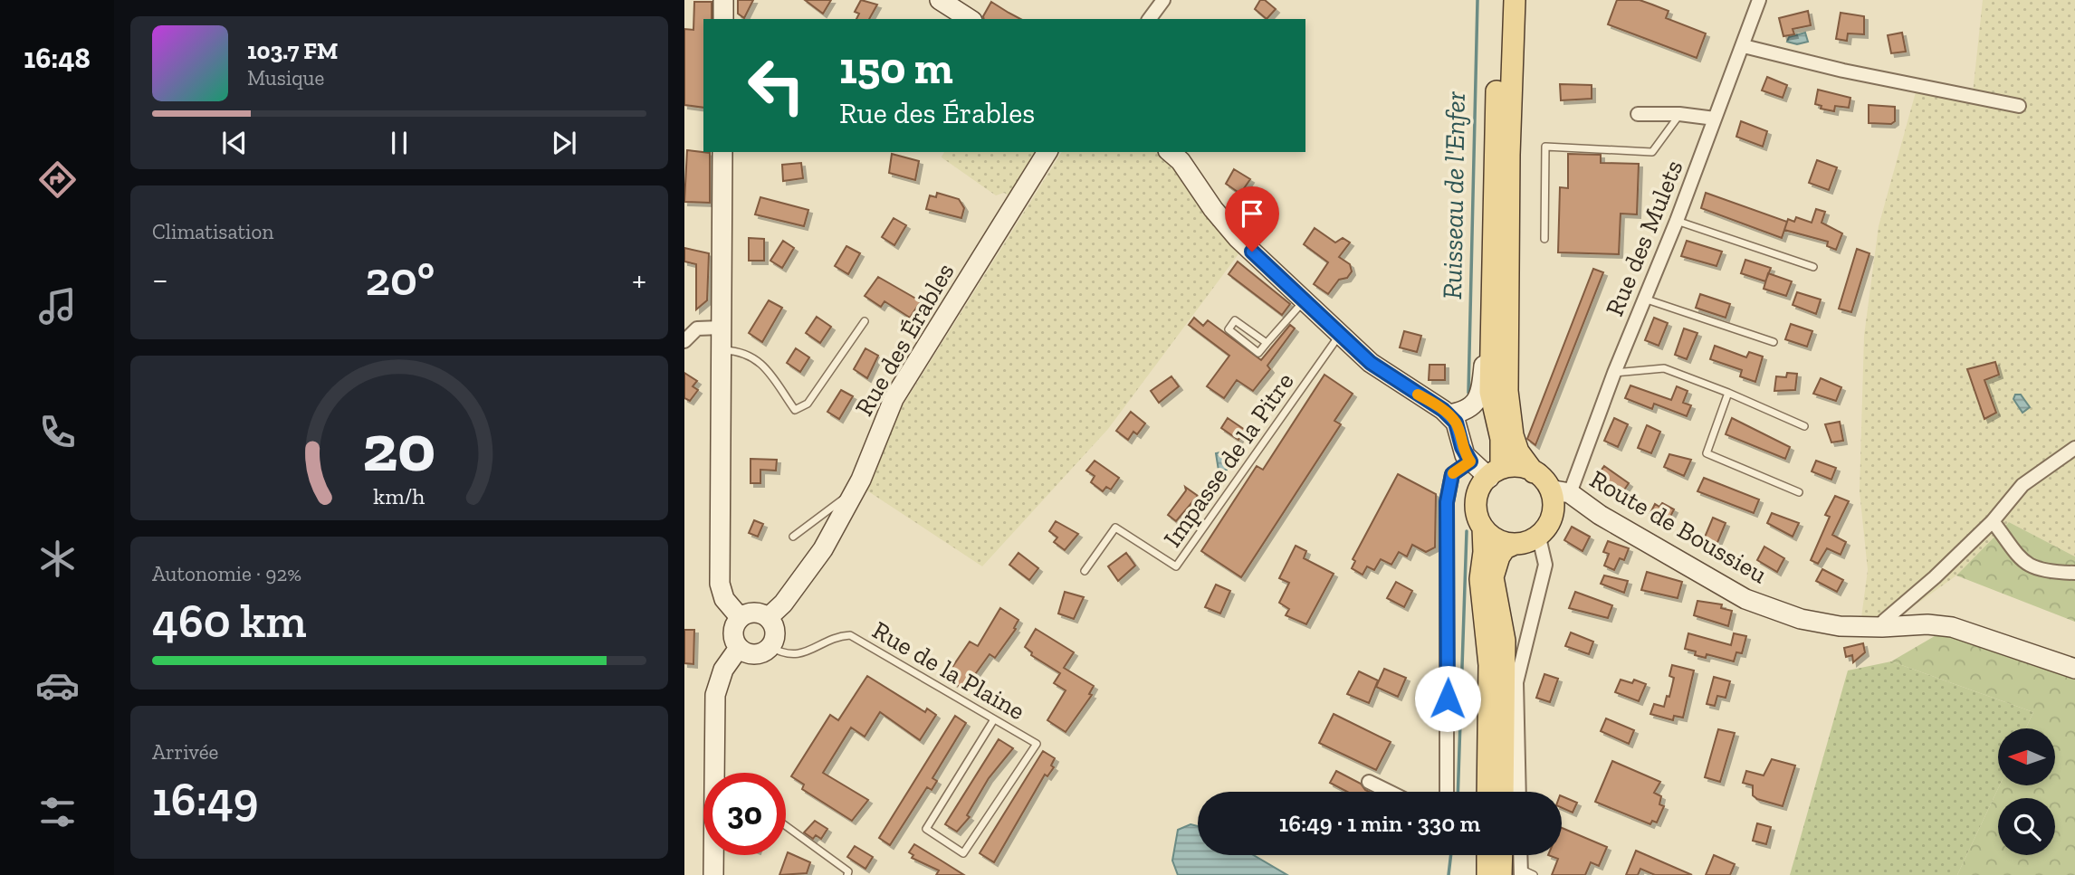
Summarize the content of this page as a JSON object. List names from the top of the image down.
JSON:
{
  "streets": {
    "street": ["Rue des Mulets", "Rue des Érables", "Route de Boussieu"],
    "lane": ["Impasse de la Pitre", "Rue de la Plaine"]
  },
  "crossings": [
    ["Rue des Mulets", "Route de Boussieu"],
    ["Rue des Érables", "Rue de la Plaine"]
  ],
  "water": ["Ruisseau de l'Enfer"],
  "north": "left",
  "page": {
    "tabs": "16:48",
    "turn": ["150 m", "Rue des Érables"],
    "song": ["103.7 FM", "Musique"],
    "tile": [
      "Climatisation",
      ["Autonomie · 92%", "460 km"],
      ["Arrivée", "16:49"]
    ],
    "heat": ["−", "20°", "+"],
    "limit": "30",
    "trip": "16:49 · 1 min · 330 m",
    "gauge": ["20", "km/h"]
  }
}
